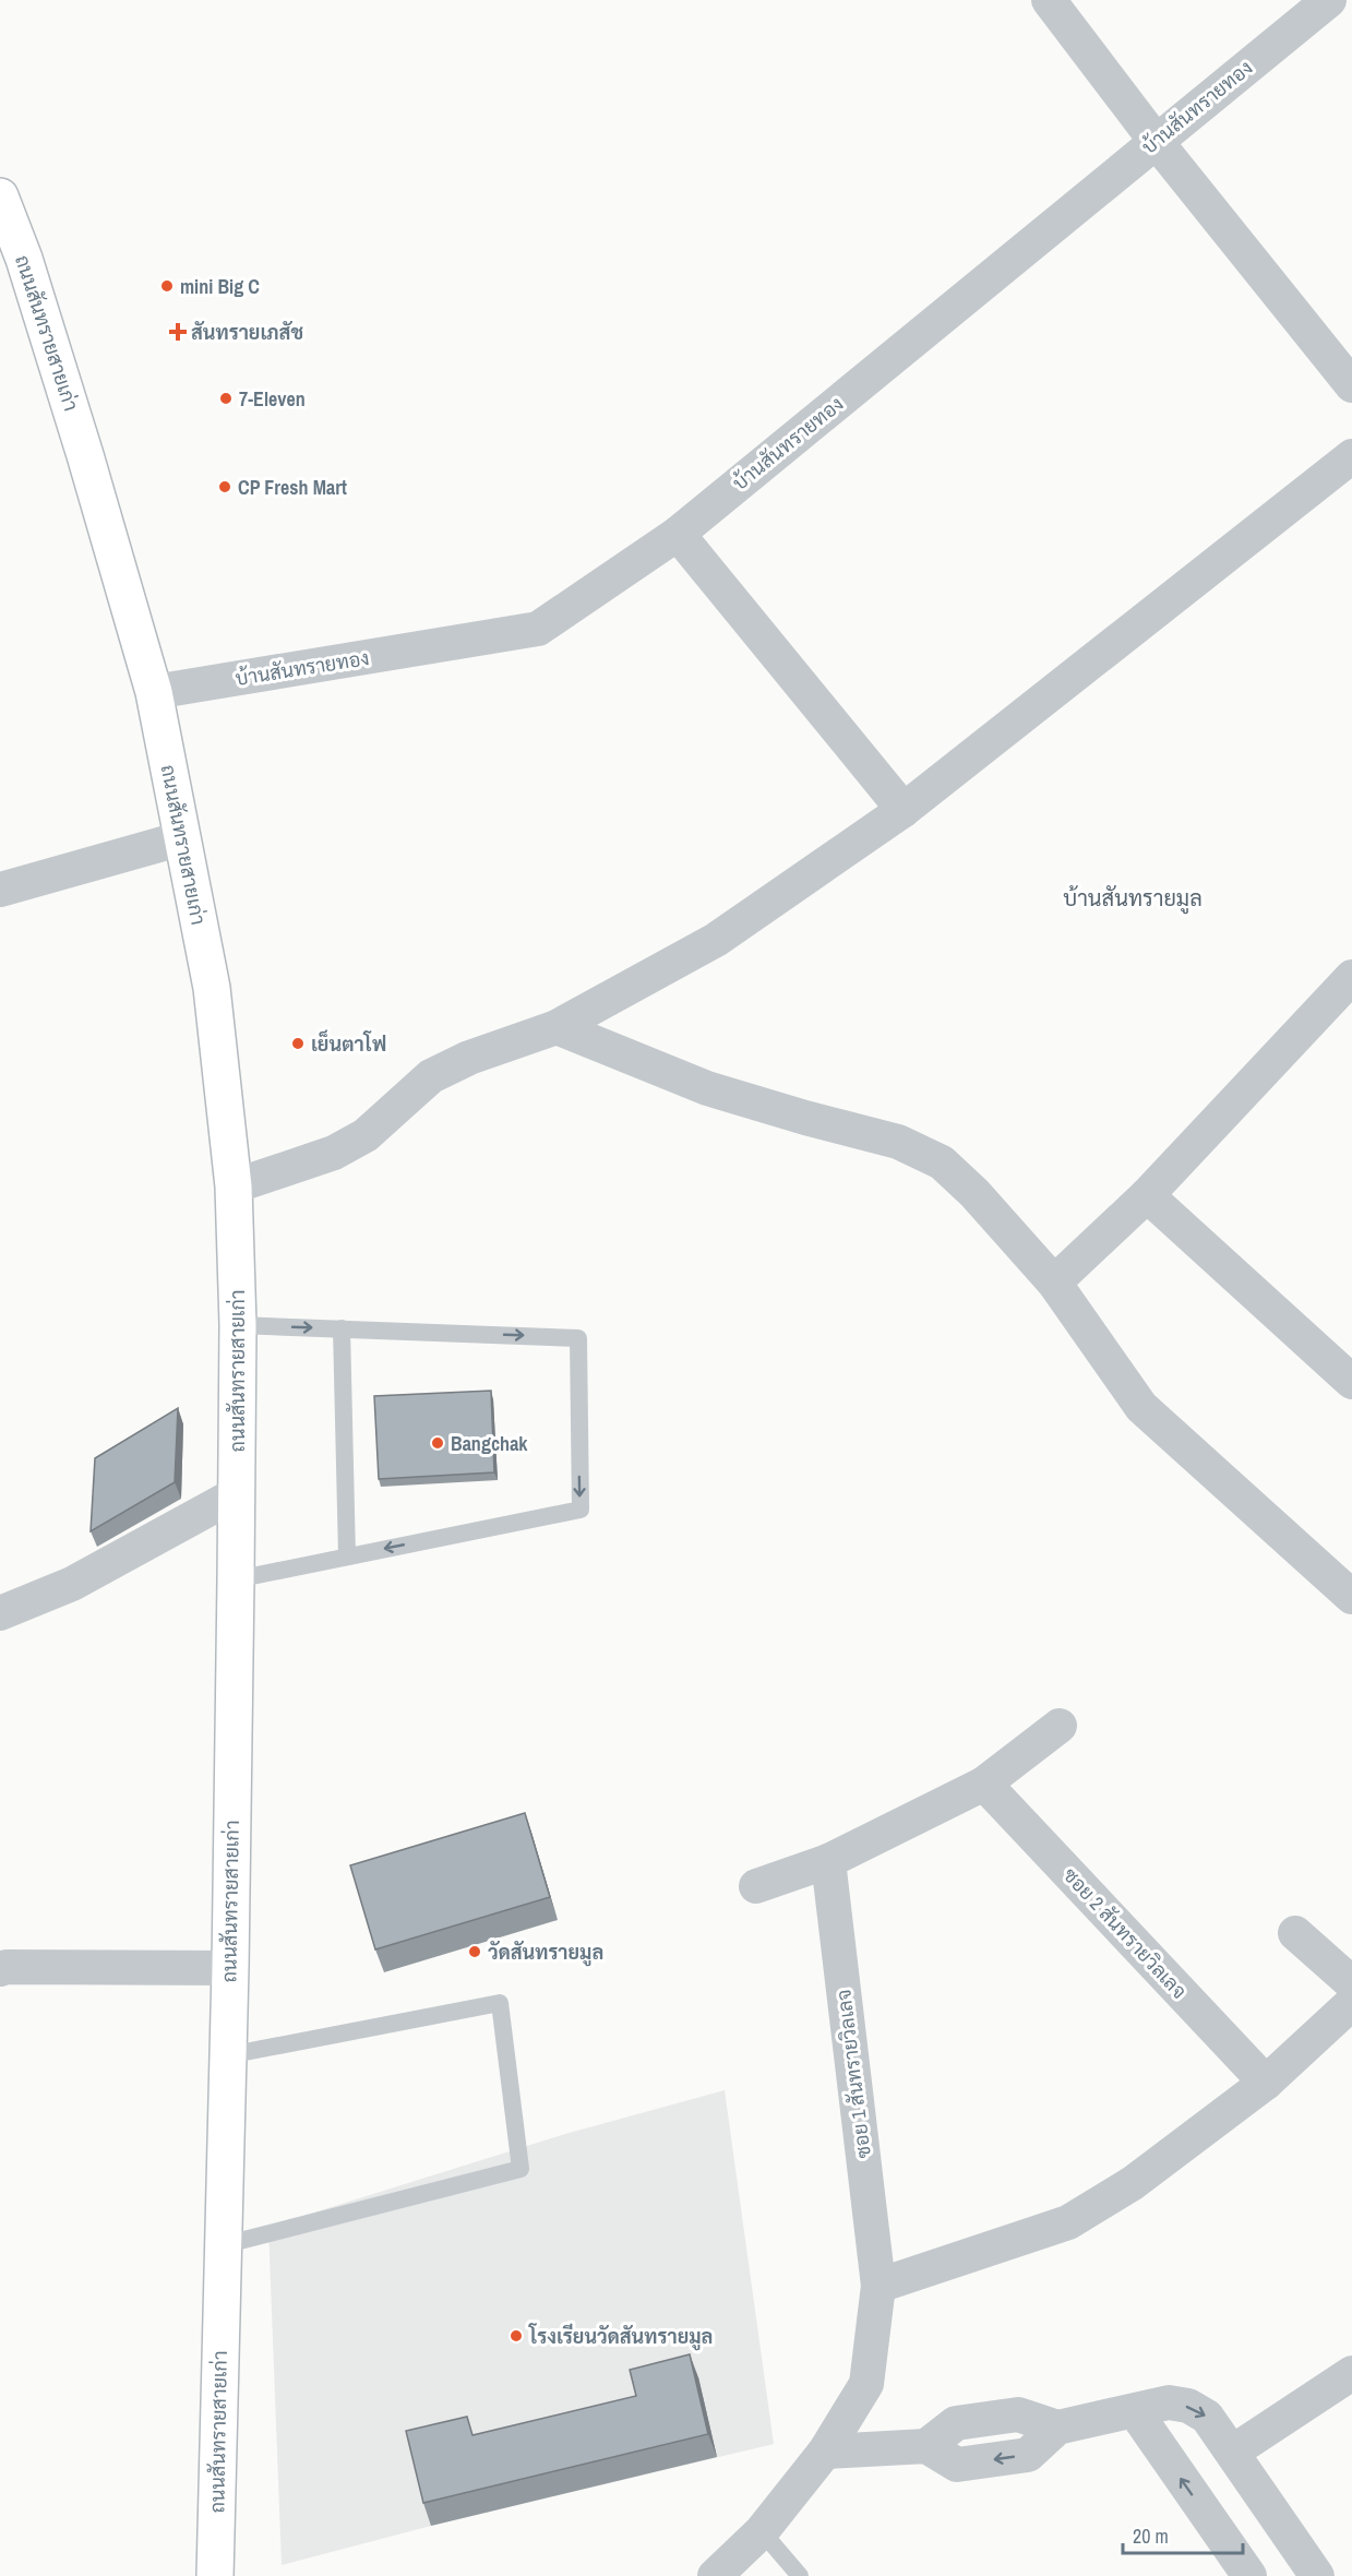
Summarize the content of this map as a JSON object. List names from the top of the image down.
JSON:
{
  "streets": {
    "main road": ["ถนนสันทรายสายเก่า"],
    "street": ["บ้านสันทรายทอง", "ซอย 2 สันทรายวิลเลจ", "ซอย 1 สันทรายวิลเลจ"]
  },
  "crossings": [
    ["บ้านสันทรายทอง", "ถนนสันทรายสายเก่า"]
  ],
  "districts": ["บ้านสันทรายมูล"],
  "places": {
    "other": [
      "mini Big C",
      "7-Eleven",
      "CP Fresh Mart",
      "เย็นตาโฟ",
      "Bangchak",
      "วัดสันทรายมูล",
      "โรงเรียนวัดสันทรายมูล"
    ],
    "health": ["สันทรายเภสัช"]
  },
  "scale_bar": "20 m"
}
